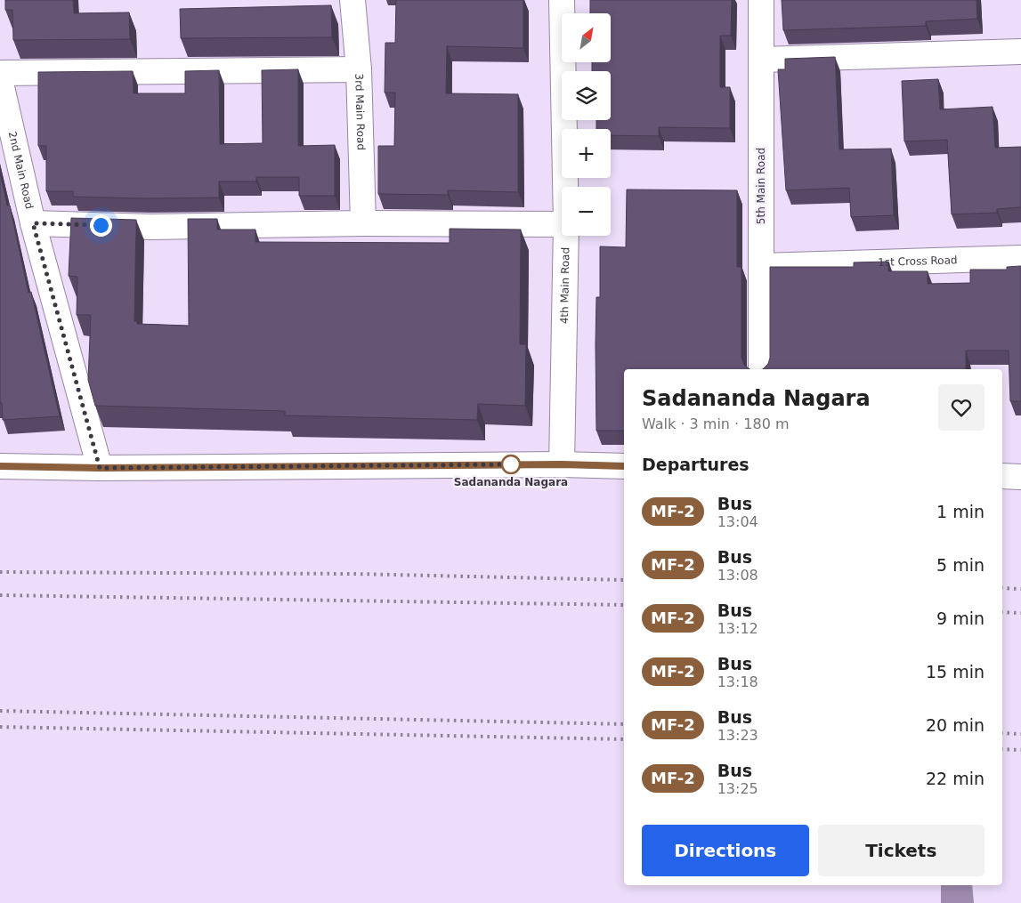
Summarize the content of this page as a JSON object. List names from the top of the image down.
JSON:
{
  "streets": {
    "street": [
      "3rd Main Road",
      "2nd Main Road",
      "5th Main Road",
      "1st Cross Road",
      "4th Main Road"
    ]
  },
  "crossings": [
    ["5th Main Road", "1st Cross Road"]
  ],
  "places": ["Sadananda Nagara"],
  "lines": ["bus line MF-2"],
  "north": "top right",
  "page": {
    "map_buttons": ["+", "−"],
    "heading": [
      ["Sadananda Nagara", "Walk · 3 min · 180 m"],
      "Departures"
    ],
    "list": [
      {
        "mark": "MF-2",
        "name": "Bus",
        "note": "13:04",
        "value": "1 min"
      },
      {
        "mark": "MF-2",
        "name": "Bus",
        "note": "13:08",
        "value": "5 min"
      },
      {
        "mark": "MF-2",
        "name": "Bus",
        "note": "13:12",
        "value": "9 min"
      },
      {
        "mark": "MF-2",
        "name": "Bus",
        "note": "13:18",
        "value": "15 min"
      },
      {
        "mark": "MF-2",
        "name": "Bus",
        "note": "13:23",
        "value": "20 min"
      },
      {
        "mark": "MF-2",
        "name": "Bus",
        "note": "13:25",
        "value": "22 min"
      }
    ],
    "buttons": ["Directions", "Tickets"]
  }
}
